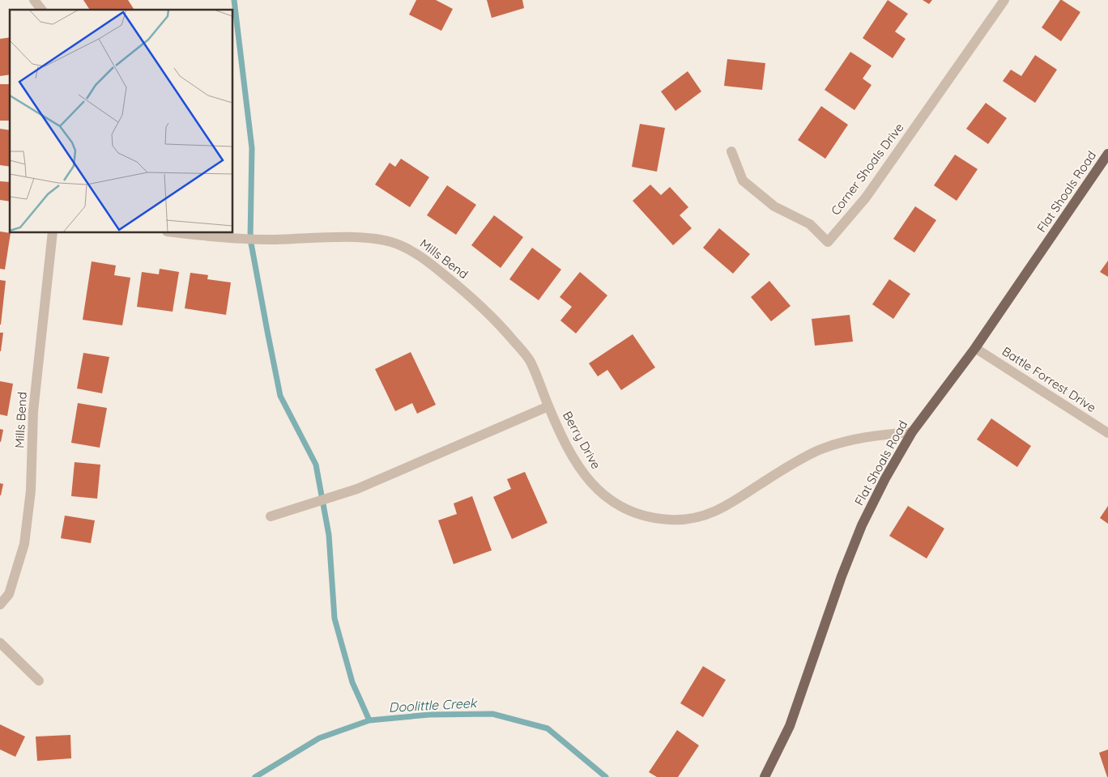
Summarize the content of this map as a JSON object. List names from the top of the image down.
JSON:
{
  "streets": {
    "main road": ["Flat Shoals Road"],
    "street": [
      "Corner Shoals Drive",
      "Mills Bend",
      "Battle Forrest Drive",
      "Berry Drive"
    ]
  },
  "crossings": [
    ["Flat Shoals Road", "Battle Forrest Drive"],
    ["Flat Shoals Road", "Berry Drive"],
    ["Mills Bend", "Berry Drive"]
  ],
  "water": ["Doolittle Creek"]
}
